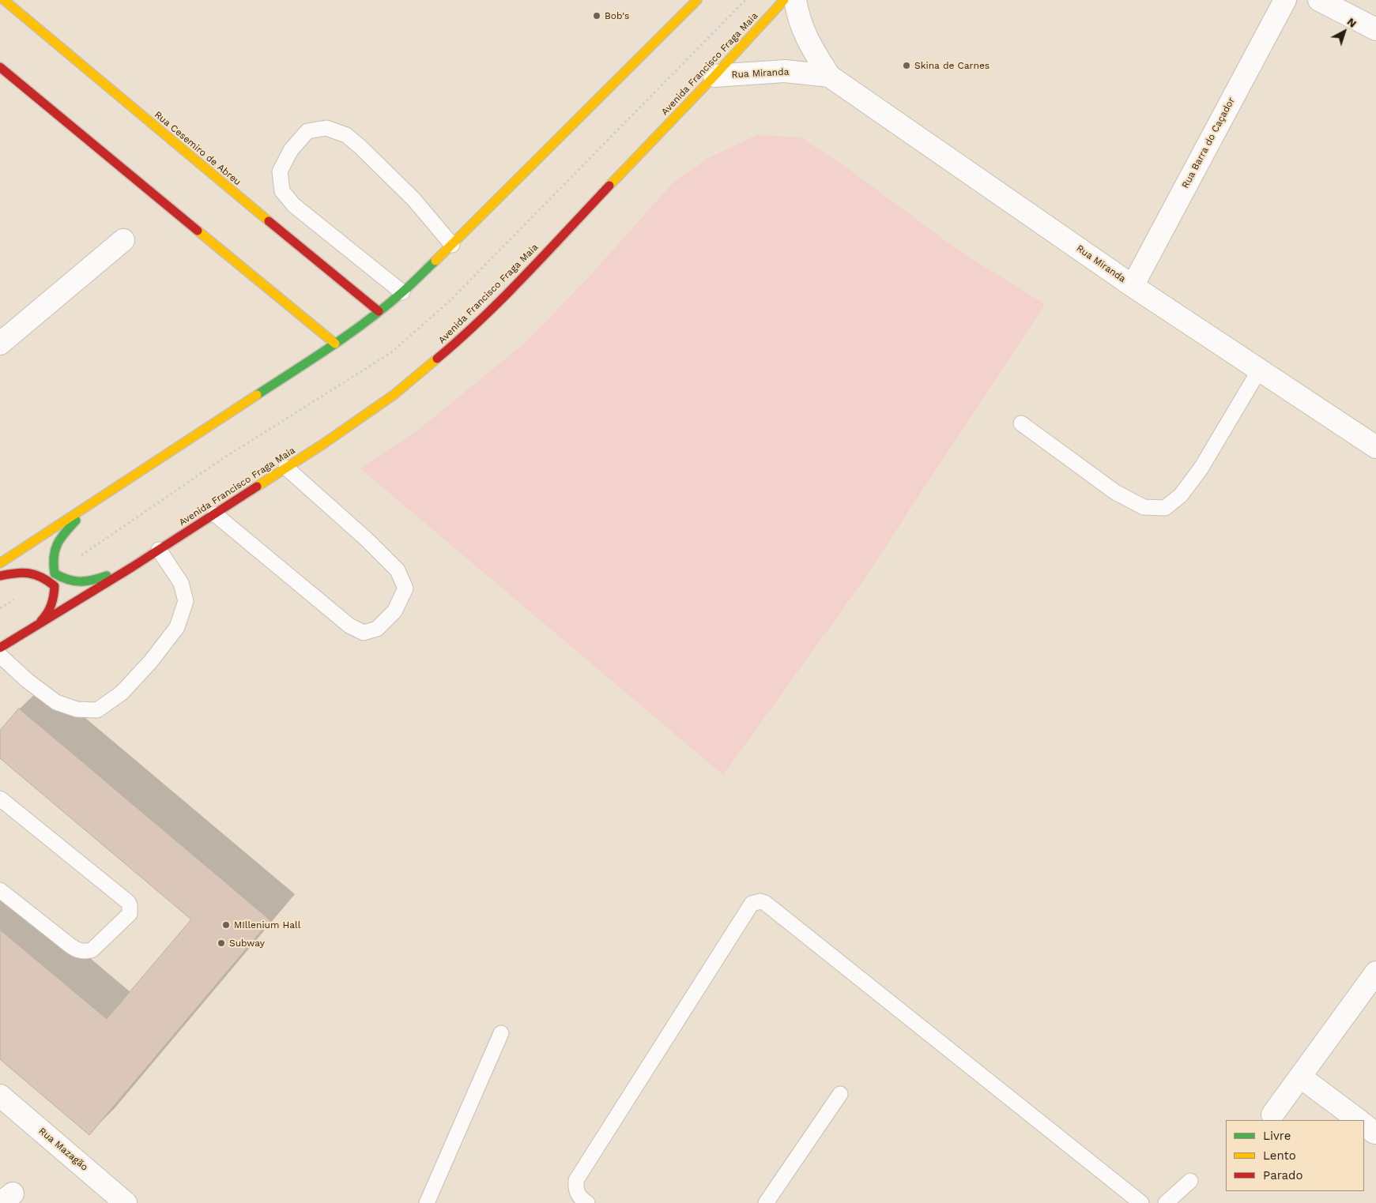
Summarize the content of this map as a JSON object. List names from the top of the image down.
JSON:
{
  "streets": {
    "main road": ["Avenida Francisco Fraga Maia", "Rua Cesemiro de Abreu"],
    "street": ["Rua Miranda", "Rua Barra do Caçador", "Rua Mazagão"]
  },
  "crossings": [
    ["Avenida Francisco Fraga Maia", "Rua Miranda"],
    ["Rua Miranda", "Rua Barra do Caçador"]
  ],
  "places": [
    "Bob's",
    "Skina de Carnes",
    "MIllenium Hall",
    "Subway"
  ],
  "legend": ["Livre", "Lento", "Parado"],
  "north": "top right"
}
